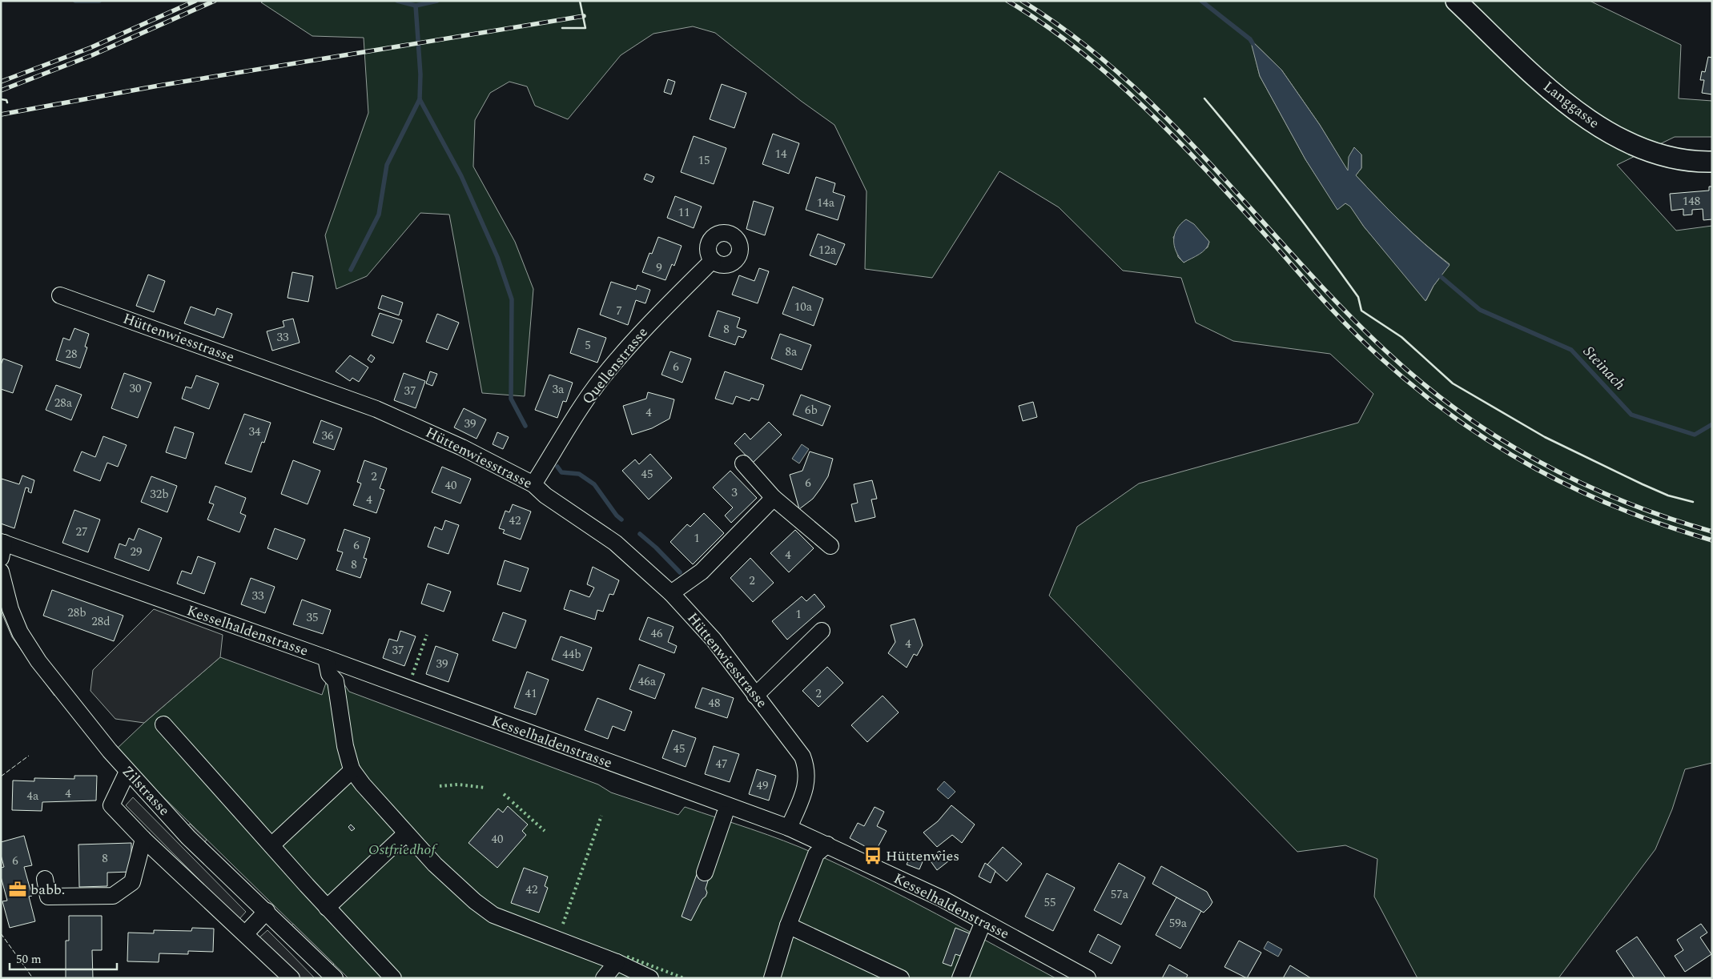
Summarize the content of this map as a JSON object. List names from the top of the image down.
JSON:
{
  "streets": {
    "main road": ["Langgasse"],
    "street": [
      "Hüttenwiesstrasse",
      "Quellenstrasse",
      "Kesselhaldenstrasse",
      "Zilstrasse"
    ]
  },
  "crossings": [
    ["Hüttenwiesstrasse", "Quellenstrasse"],
    ["Hüttenwiesstrasse", "Kesselhaldenstrasse"]
  ],
  "water": ["Steinach"],
  "parks": ["Ostfriedhof"],
  "places": {
    "bus stop": ["Hüttenwies"],
    "office": ["babb."]
  },
  "house_numbers": [
    "14",
    "15",
    "148",
    "14a",
    "11",
    "12a",
    "9",
    "10a",
    "7",
    "8",
    "33",
    "5",
    "8a",
    "28",
    "6",
    "30",
    "3a",
    "37",
    "28a",
    "6b",
    "4",
    "39",
    "34",
    "36",
    "45",
    "2",
    "6",
    "40",
    "3",
    "32b",
    "4",
    "42",
    "27",
    "1",
    "6",
    "29",
    "4",
    "8",
    "2",
    "33",
    "28b",
    "1",
    "35",
    "28d",
    "46",
    "4",
    "37",
    "44b",
    "39",
    "46a",
    "41",
    "2",
    "48",
    "45",
    "47",
    "49",
    "4",
    "4a",
    "40",
    "8",
    "6",
    "42",
    "57a",
    "55",
    "59a"
  ],
  "scale_bar": "50 m"
}
